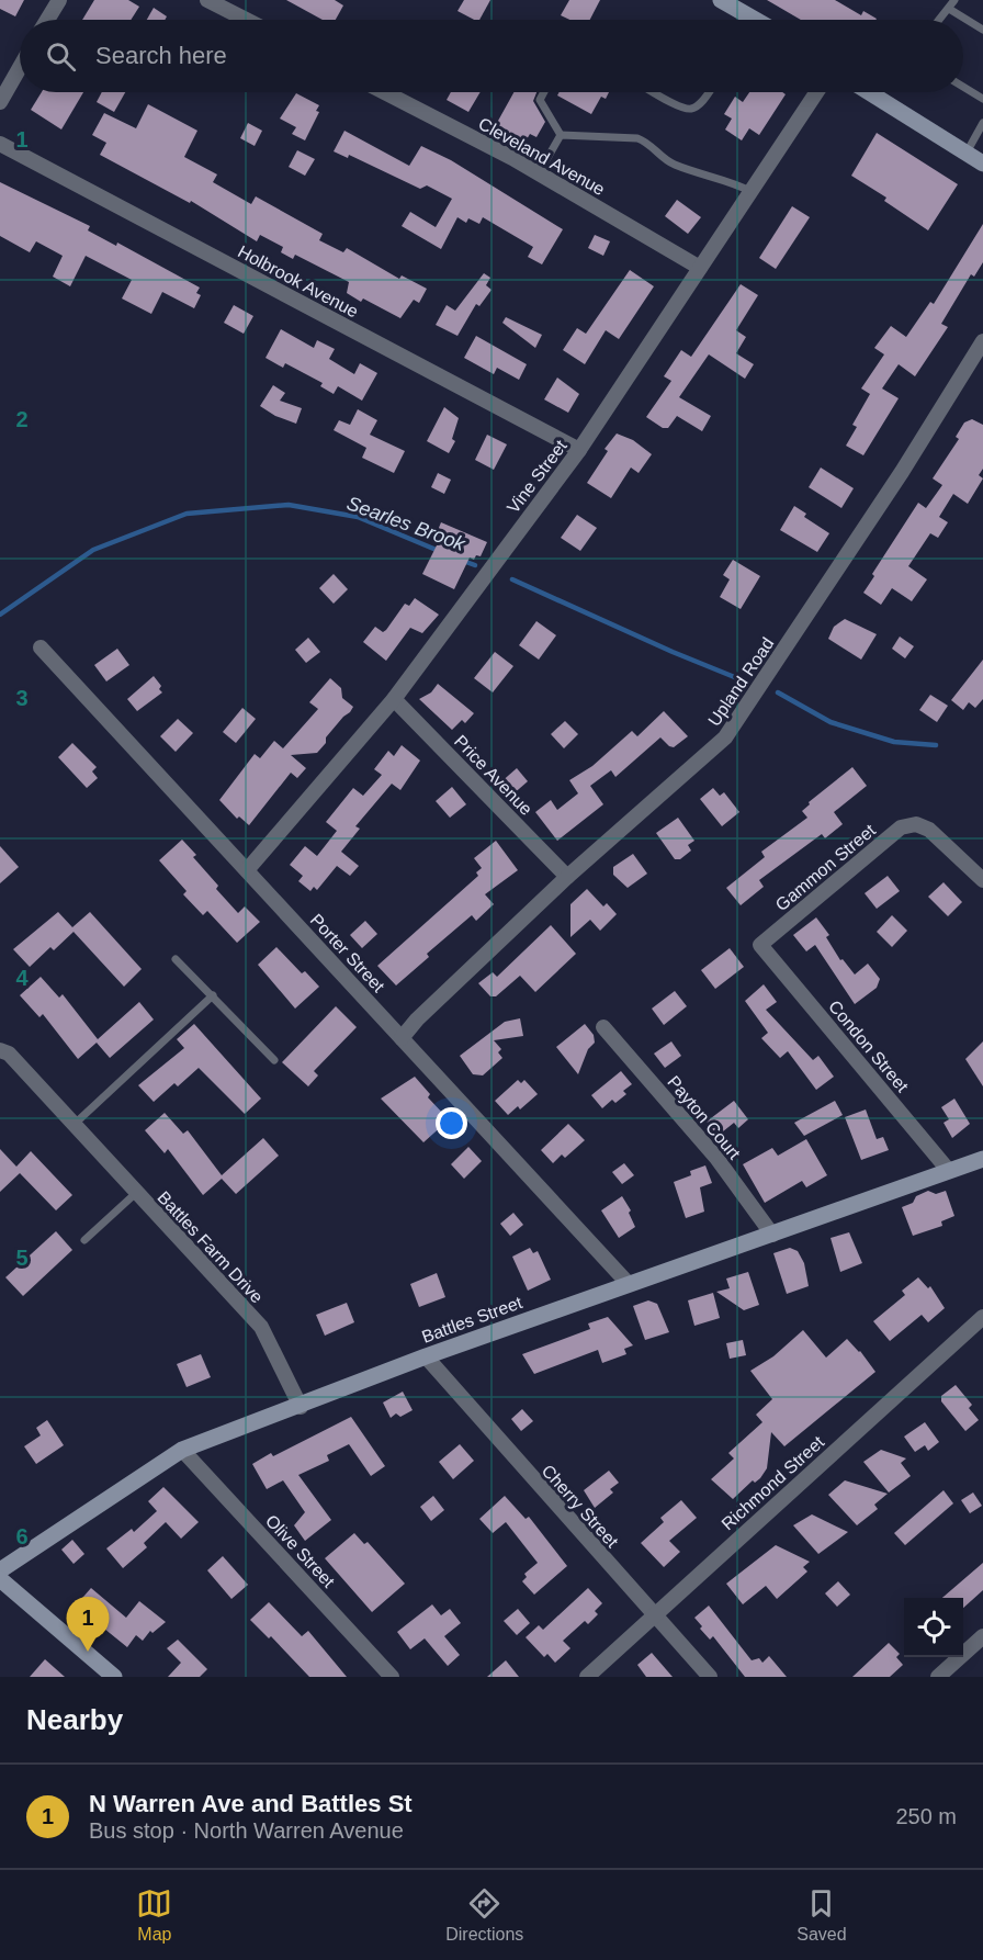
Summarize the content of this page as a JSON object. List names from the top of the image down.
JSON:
{
  "streets": {
    "street": [
      "Cleveland Avenue",
      "Holbrook Avenue",
      "Vine Street",
      "Upland Road",
      "Price Avenue",
      "Gammon Street",
      "Porter Street",
      "Condon Street",
      "Payton Court",
      "Battles Farm Drive",
      "Battles Street",
      "Richmond Street",
      "Cherry Street",
      "Olive Street"
    ]
  },
  "crossings": [
    ["Cleveland Avenue", "Vine Street"],
    ["Holbrook Avenue", "Vine Street"],
    ["Vine Street", "Price Avenue"],
    ["Vine Street", "Porter Street"],
    ["Upland Road", "Price Avenue"],
    ["Upland Road", "Porter Street"],
    ["Gammon Street", "Condon Street"],
    ["Porter Street", "Battles Street"],
    ["Condon Street", "Battles Street"],
    ["Payton Court", "Battles Street"],
    ["Battles Farm Drive", "Battles Street"],
    ["Battles Street", "Cherry Street"],
    ["Battles Street", "Olive Street"],
    ["Richmond Street", "Cherry Street"]
  ],
  "water": ["Searles Brook"],
  "page": {
    "search": "Search here",
    "pins": "1",
    "heading": "Nearby",
    "list": [
      {
        "mark": "1",
        "name": "N Warren Ave and Battles St",
        "note": "Bus stop · North Warren Avenue",
        "value": "250 m"
      }
    ],
    "nav": ["Map", "Directions", "Saved"]
  },
  "grid": {
    "rows": [
      "1",
      "2",
      "3",
      "4",
      "5",
      "6"
    ]
  }
}
